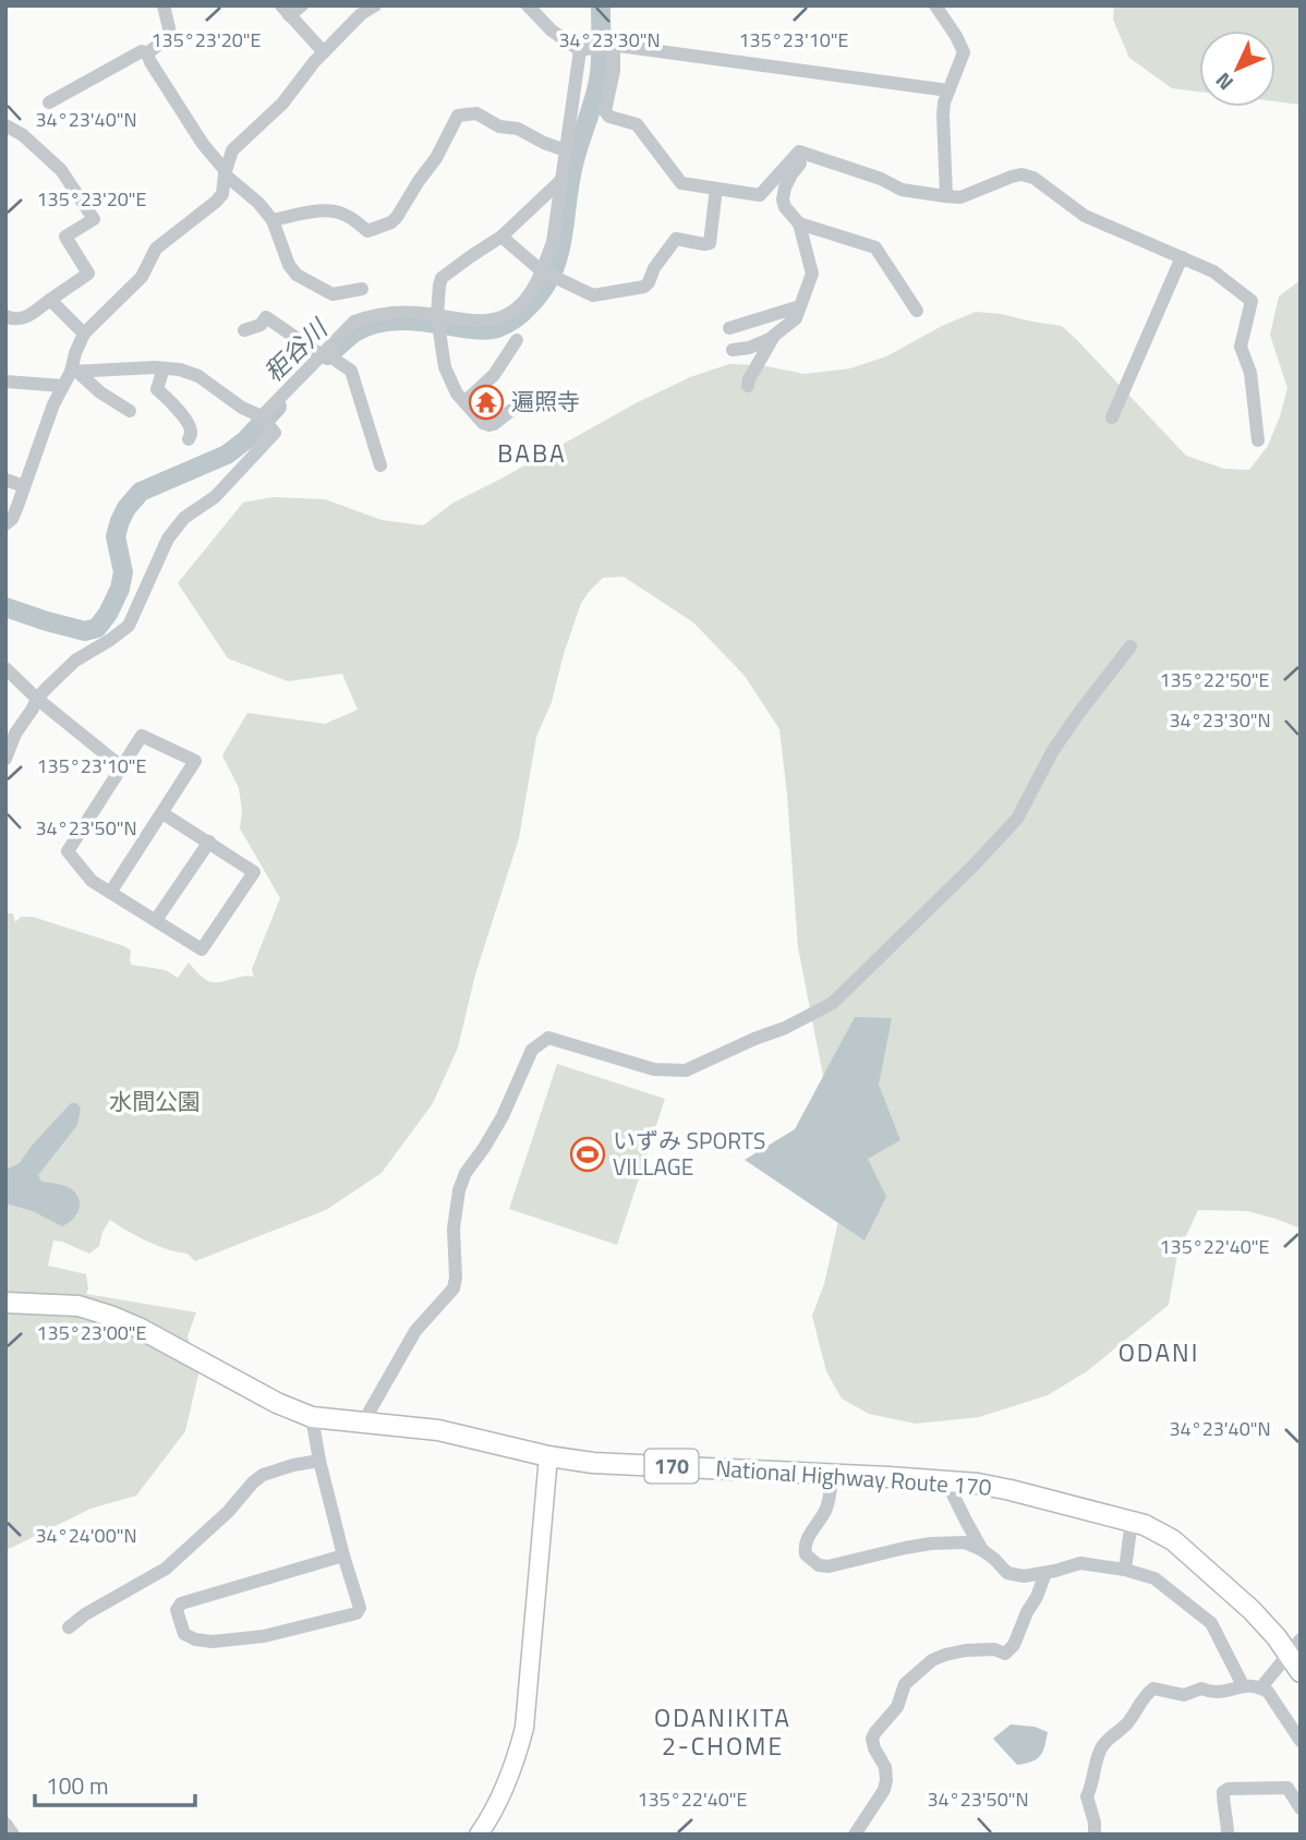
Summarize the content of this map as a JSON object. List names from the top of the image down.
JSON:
{
  "streets": {
    "highway": ["170", "National Highway Route 170"]
  },
  "districts": ["BABA", "ODANI", "ODANIKITA 2-CHOME"],
  "water": ["秬谷川"],
  "parks": ["水間公園"],
  "places": {
    "temple": ["遍照寺"],
    "sports": ["いずみ SPORTS VILLAGE"]
  },
  "scale_bar": "100 m",
  "north": "bottom left",
  "coordinates": [
    "135°23'20\"E",
    "135°23'10\"E",
    "34°23'30\"N",
    "34°23'40\"N",
    "135°22'50\"E",
    "34°23'50\"N",
    "135°22'40\"E",
    "135°23'00\"E",
    "34°24'00\"N"
  ]
}
